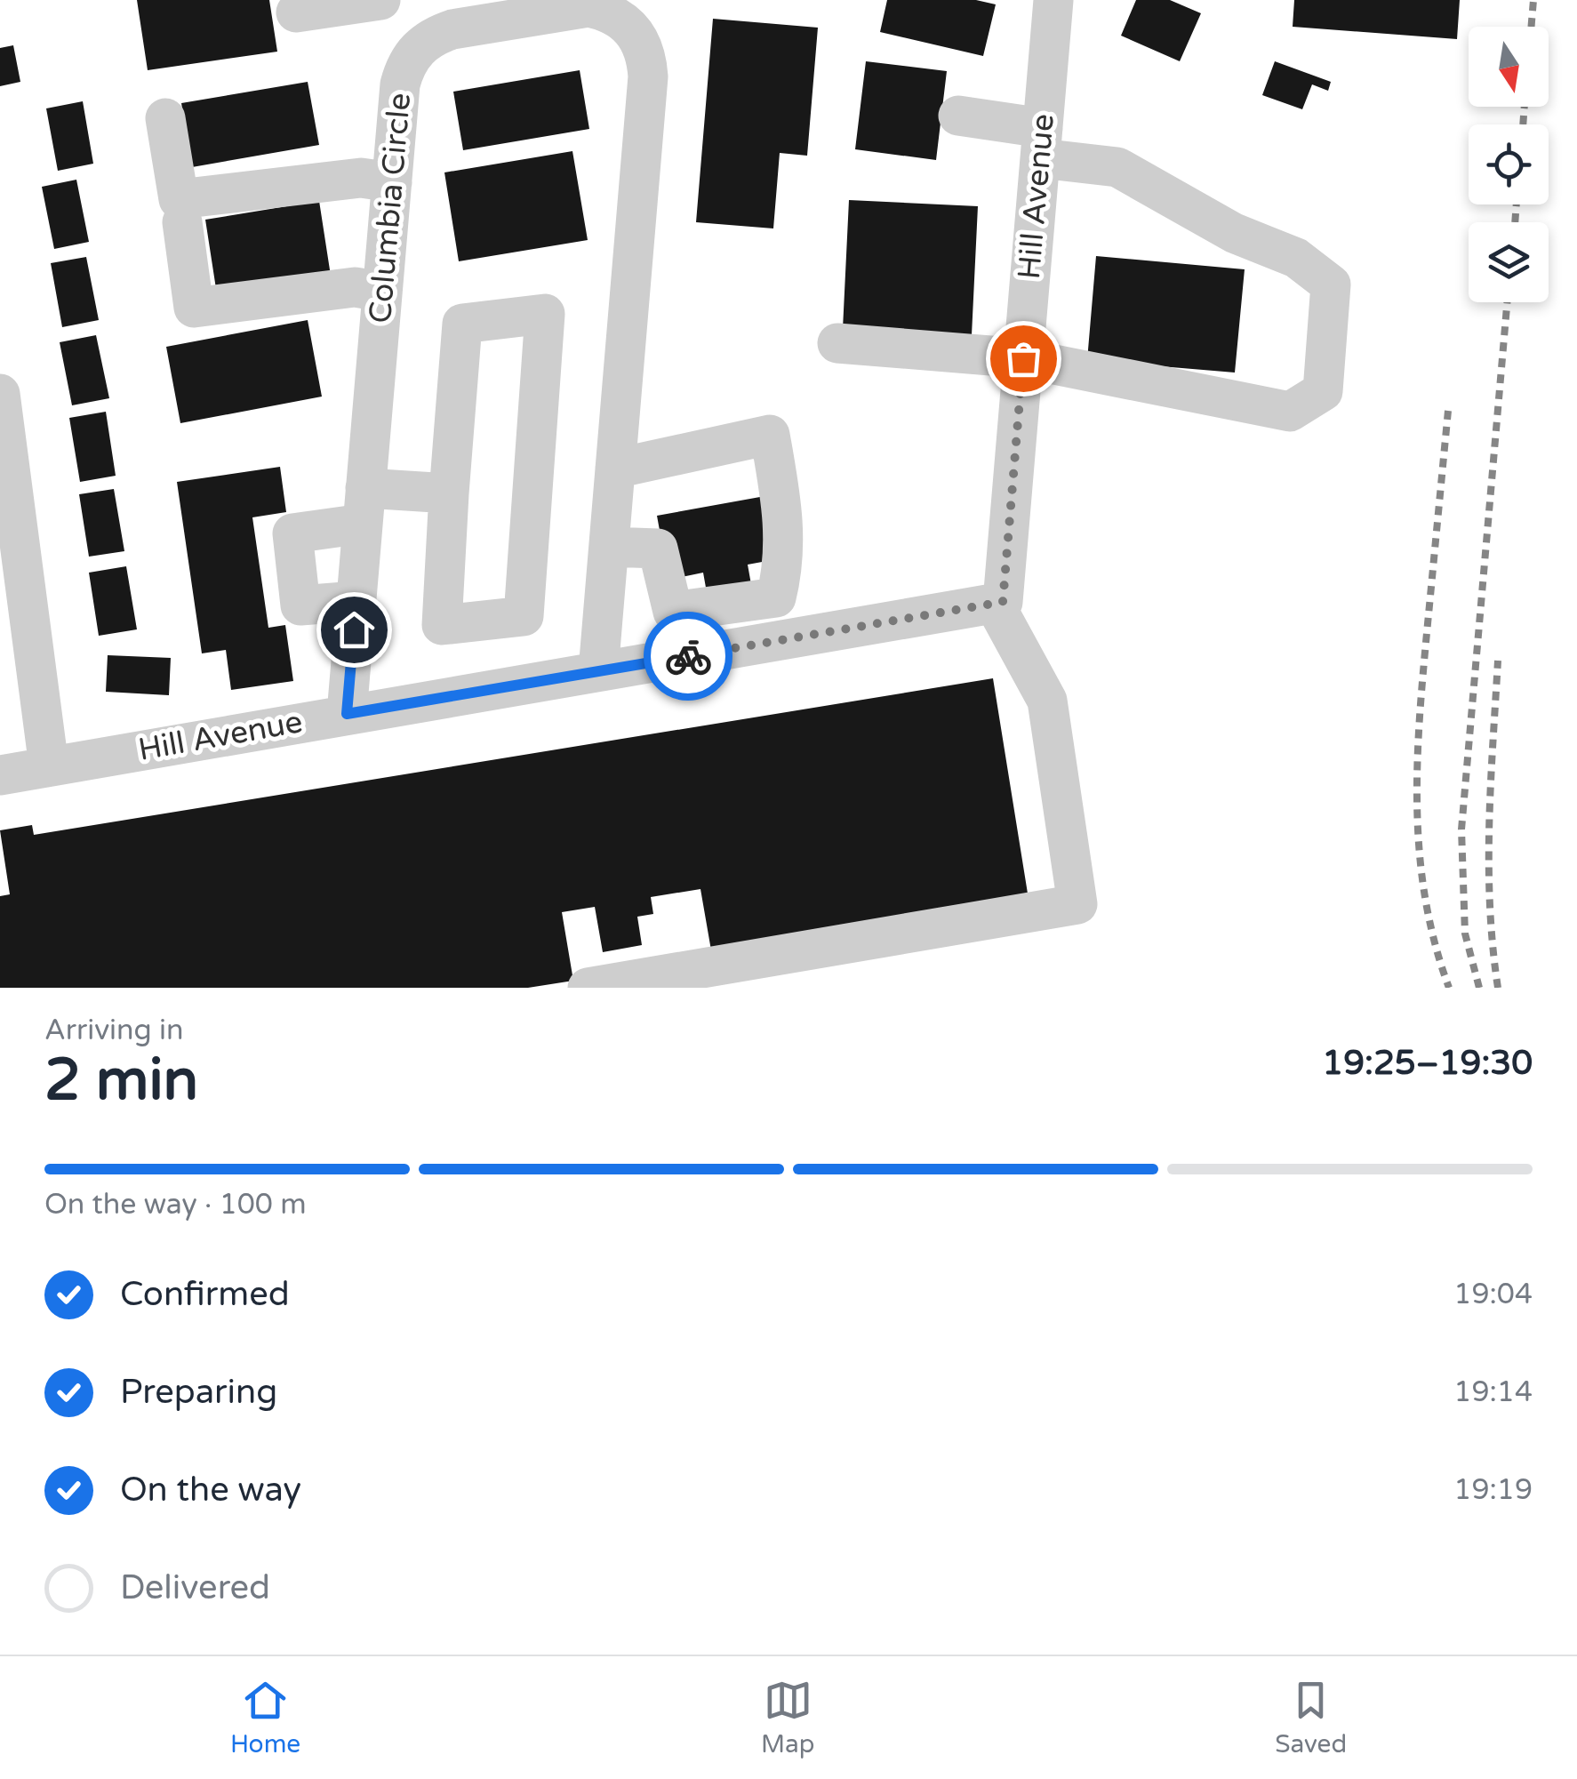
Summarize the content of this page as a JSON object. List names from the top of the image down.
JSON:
{
  "streets": {
    "street": ["Hill Avenue", "Columbia Circle"]
  },
  "crossings": [
    ["Hill Avenue", "Columbia Circle"]
  ],
  "north": "bottom",
  "page": {
    "heading": ["2 min", "Arriving in", "19:25–19:30"],
    "bar": "On the way · 100 m",
    "list": [
      ["Confirmed", "19:04"],
      ["Preparing", "19:14"],
      ["On the way", "19:19"],
      "Delivered"
    ],
    "tabs": ["Home", "Map", "Saved"]
  }
}
